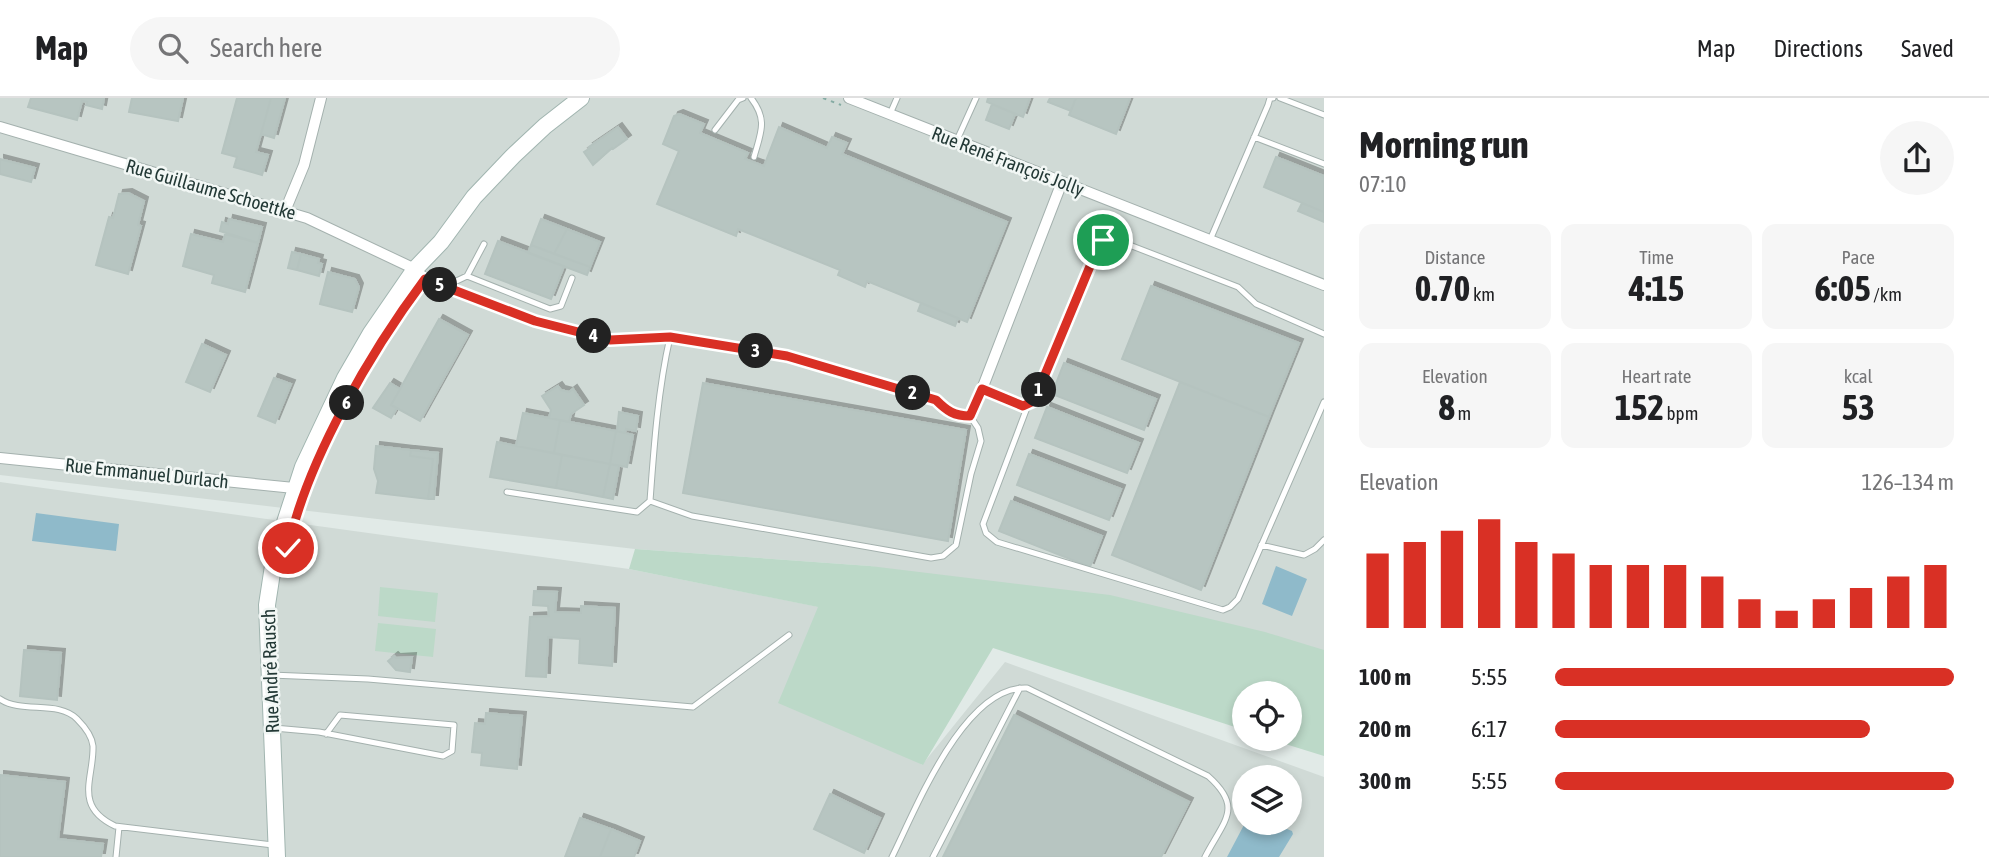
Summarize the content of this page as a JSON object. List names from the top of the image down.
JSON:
{
  "streets": {
    "street": [
      "Rue René François Jolly",
      "Rue Guillaume Schoettke",
      "Rue Emmanuel Durlach",
      "Rue André Rausch"
    ]
  },
  "crossings": [
    ["Rue Guillaume Schoettke", "Rue André Rausch"],
    ["Rue Emmanuel Durlach", "Rue André Rausch"]
  ],
  "page": {
    "header": "Map",
    "search": "Search here",
    "nav": ["Map", "Directions", "Saved"],
    "heading": ["Morning run", "07:10"],
    "stats": [
      ["Distance", "0.70 km"],
      ["Time", "4:15"],
      ["Pace", "6:05 /km"],
      ["Elevation", "8 m"],
      ["Heart rate", "152 bpm"],
      ["kcal", "53"]
    ],
    "pins": [
      "5",
      "4",
      "3",
      "1",
      "2",
      "6"
    ],
    "chart": ["Elevation", "126–134 m"],
    "list": [
      {
        "name": "100 m",
        "note": "5:55"
      },
      {
        "name": "200 m",
        "note": "6:17"
      },
      {
        "name": "300 m",
        "note": "5:55"
      }
    ]
  }
}
